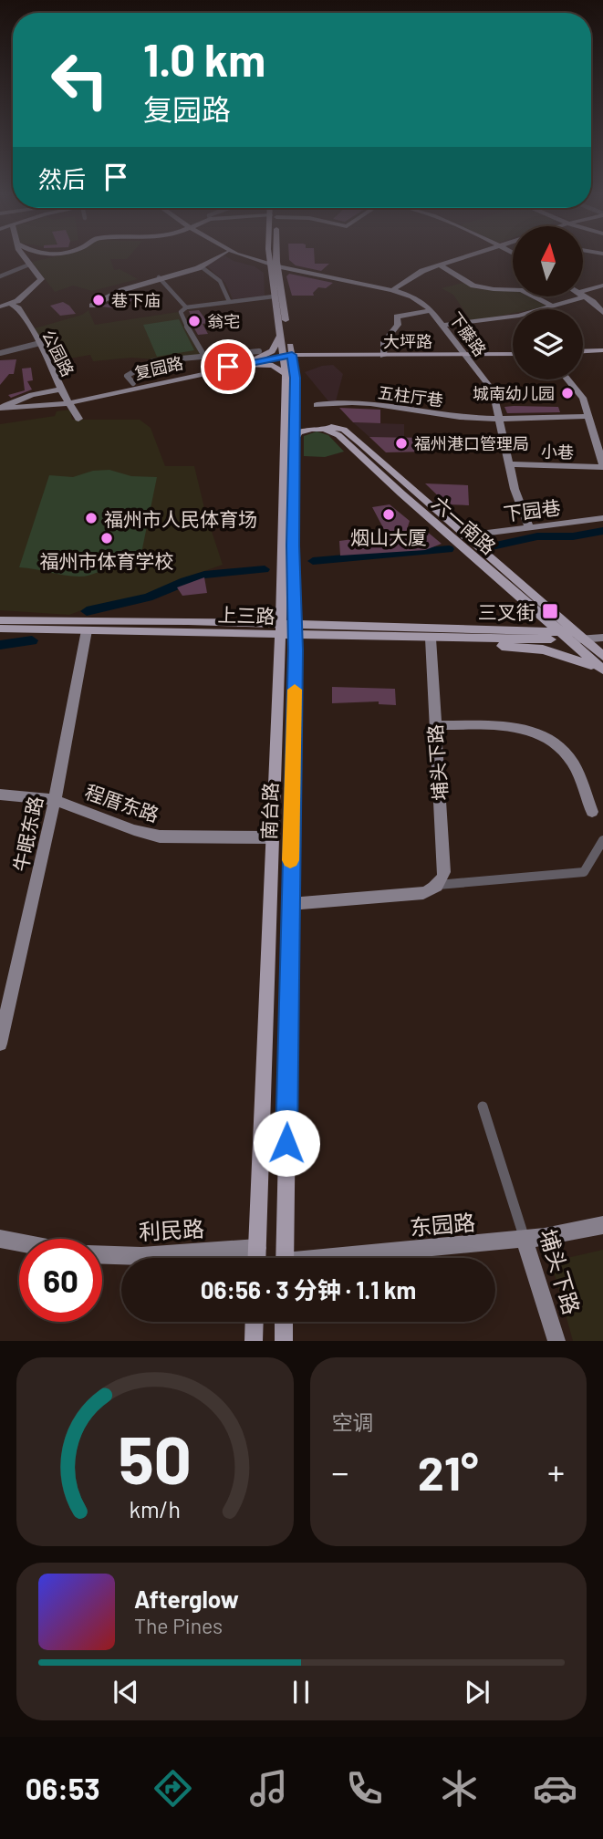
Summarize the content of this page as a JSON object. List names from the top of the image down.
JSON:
{
  "streets": {
    "main road": [
      "大坪路",
      "六一南路",
      "上三路",
      "南台路"
    ],
    "street": [
      "下藤路",
      "公园路",
      "复园路",
      "五柱厅巷",
      "小巷",
      "下园巷",
      "埔头下路",
      "程厝东路",
      "牛眠东路",
      "东园路",
      "利民路"
    ]
  },
  "crossings": [
    ["下藤路", "大坪路"],
    ["下藤路", "五柱厅巷"],
    ["下藤路", "小巷"],
    ["下藤路", "下园巷"],
    ["大坪路", "复园路"],
    ["大坪路", "南台路"],
    ["公园路", "复园路"],
    ["复园路", "南台路"],
    ["下园巷", "六一南路"],
    ["六一南路", "上三路"],
    ["上三路", "埔头下路"],
    ["上三路", "南台路"],
    ["上三路", "牛眠东路"],
    ["埔头下路", "东园路"],
    ["程厝东路", "南台路"],
    ["程厝东路", "牛眠东路"],
    ["南台路", "利民路"]
  ],
  "places": {
    "other": [
      "巷下庙",
      "翁宅",
      "城南幼儿园",
      "福州港口管理局",
      "烟山大厦",
      "福州市人民体育场",
      "福州市体育学校"
    ],
    "transit": ["三叉街"]
  },
  "north": "top",
  "page": {
    "turn": ["1.0 km", "复园路"],
    "then": "然后",
    "limit": "60",
    "trip": "06:56 · 3 分钟 · 1.1 km",
    "tile": "空调",
    "heat": ["−", "21°", "+"],
    "song": ["Afterglow", "The Pines"],
    "tabs": "06:53",
    "gauge": ["50", "km/h"]
  }
}
